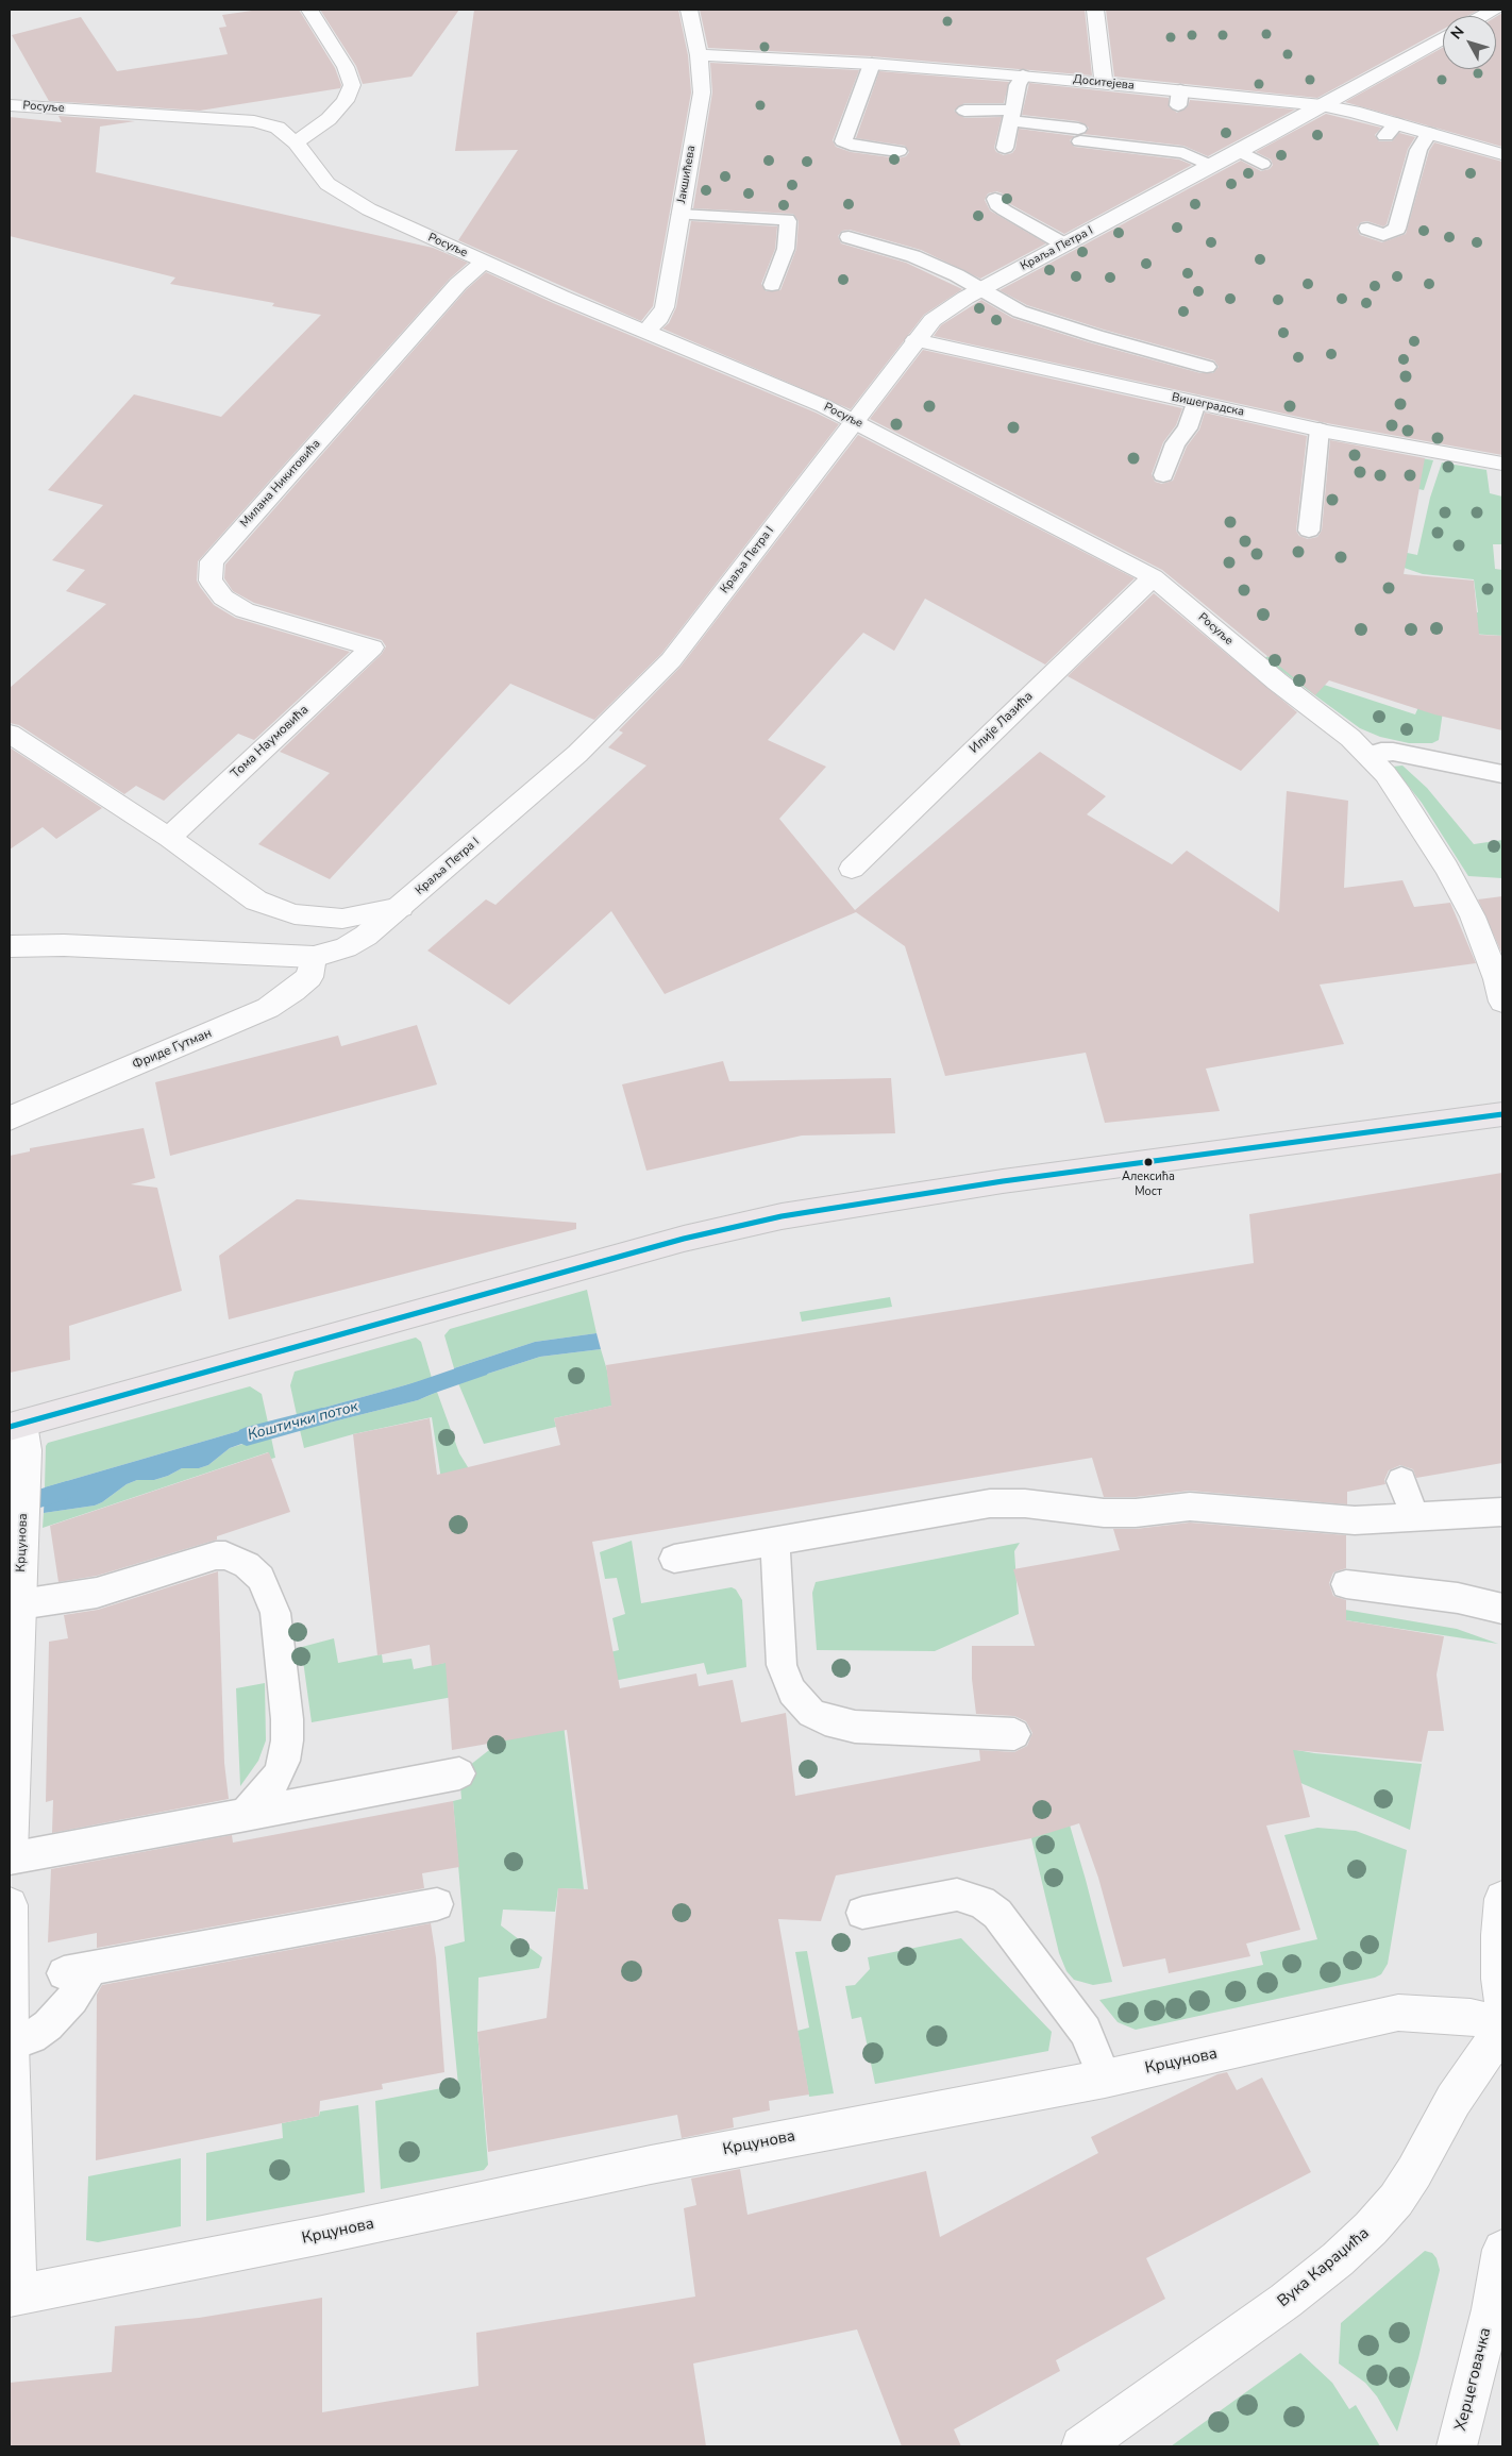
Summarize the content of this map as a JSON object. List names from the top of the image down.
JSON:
{
  "streets": {
    "street": [
      "Доситејева",
      "Росуље",
      "Јакшићева",
      "Краља Петра I",
      "Вишеградска",
      "Милана Никитовића",
      "Илије Лазића",
      "Тома Наумовића",
      "Фриде Гутман",
      "Крцунова",
      "Вука Караџића",
      "Херцеговачка"
    ]
  },
  "crossings": [
    ["Доситејева", "Јакшићева"],
    ["Доситејева", "Краља Петра I"],
    ["Росуље", "Јакшићева"],
    ["Росуље", "Краља Петра I"],
    ["Росуље", "Милана Никитовића"],
    ["Росуље", "Илије Лазића"],
    ["Краља Петра I", "Вишеградска"],
    ["Краља Петра I", "Фриде Гутман"],
    ["Милана Никитовића", "Тома Наумовића"]
  ],
  "water": ["Коштички поток"],
  "places": ["Алексића Мост"],
  "north": "top left"
}
